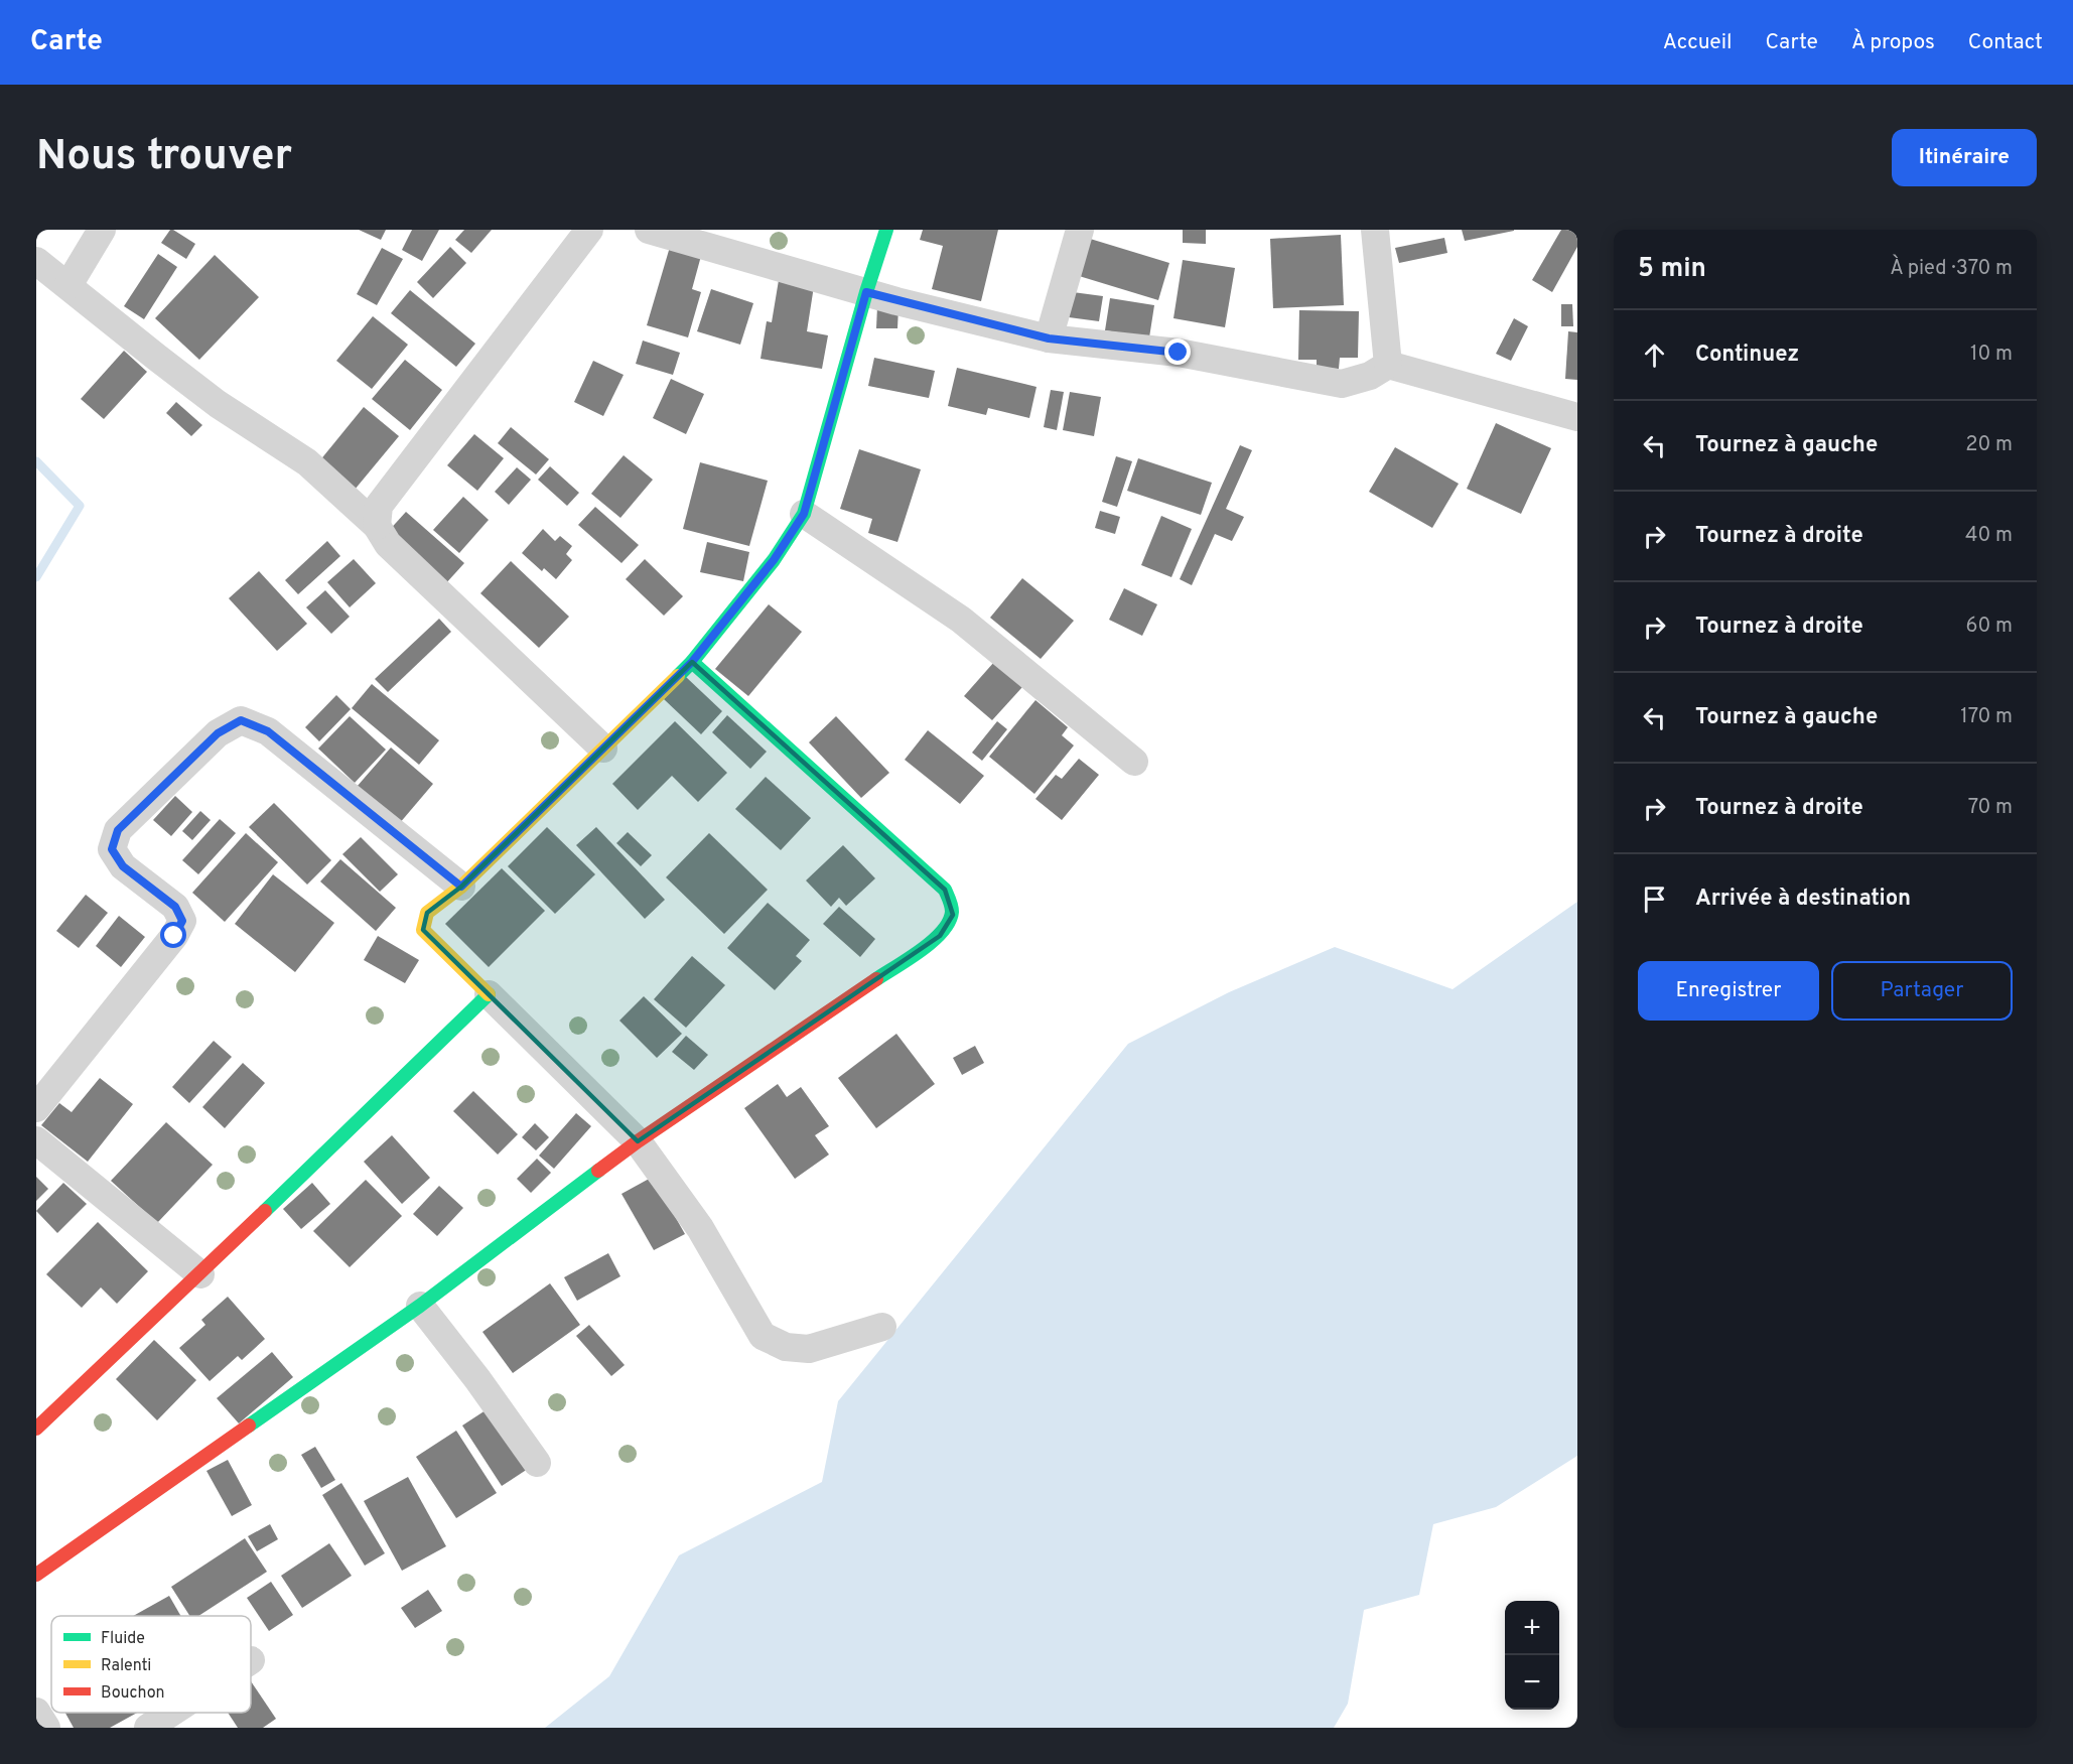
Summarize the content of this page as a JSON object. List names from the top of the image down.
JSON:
{
  "legend": ["Fluide", "Ralenti", "Bouchon"],
  "page": {
    "header": "Carte",
    "nav": [
      "Accueil",
      "Carte",
      "À propos",
      "Contact"
    ],
    "buttons": [
      "Itinéraire",
      ["Enregistrer", "Partager"]
    ],
    "title": "Nous trouver",
    "heading": ["5 min", "À pied · 370 m"],
    "list": [
      ["Continuez", "10 m"],
      ["Tournez à gauche", "20 m"],
      ["Tournez à droite", "40 m"],
      ["Tournez à droite", "60 m"],
      ["Tournez à gauche", "170 m"],
      ["Tournez à droite", "70 m"],
      "Arrivée à destination"
    ],
    "map_buttons": ["+", "−"]
  }
}
